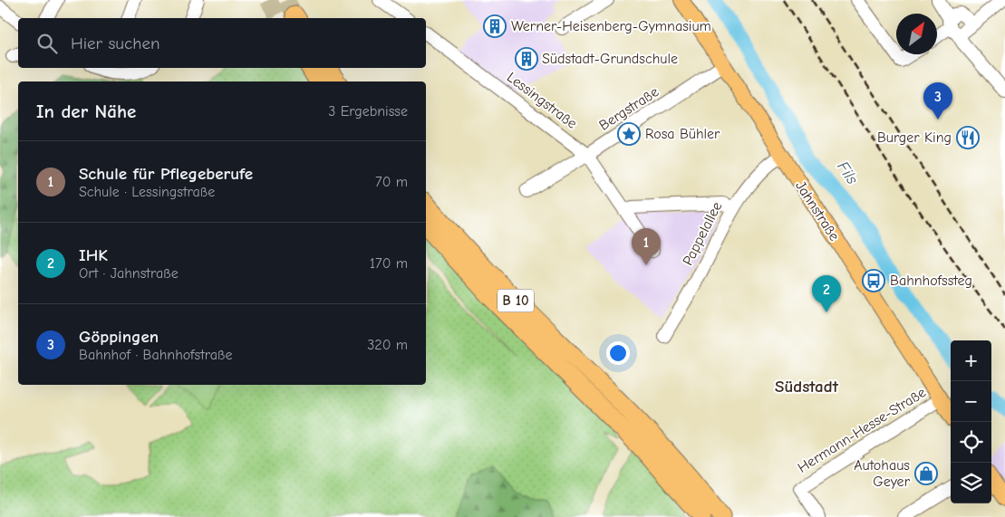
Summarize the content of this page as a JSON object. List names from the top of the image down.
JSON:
{
  "streets": {
    "highway": ["B 10"],
    "main road": ["Jahnstraße"],
    "street": [
      "Lessingstraße",
      "Bergstraße",
      "Pappelallee",
      "Hermann-Hesse-Straße"
    ]
  },
  "crossings": [
    ["Lessingstraße", "Bergstraße"],
    ["Bergstraße", "Jahnstraße"],
    ["Jahnstraße", "Pappelallee"],
    ["Jahnstraße", "Hermann-Hesse-Straße"]
  ],
  "districts": ["Südstadt"],
  "water": ["Fils"],
  "places": {
    "building": ["Werner-Heisenberg-Gymnasium", "Südstadt-Grundschule"],
    "place": ["Rosa Bühler"],
    "restaurant": ["Burger King"],
    "bus stop": ["Bahnhofssteg"],
    "shop": ["Autohaus Geyer"]
  },
  "north": "top right",
  "page": {
    "search": "Hier suchen",
    "heading": ["In der Nähe", "3 Ergebnisse"],
    "pins": ["3", "1", "2"],
    "list": [
      {
        "mark": "1",
        "name": "Schule für Pflegeberufe",
        "note": "Schule · Lessingstraße",
        "value": "70 m"
      },
      {
        "mark": "2",
        "name": "IHK",
        "note": "Ort · Jahnstraße",
        "value": "170 m"
      },
      {
        "mark": "3",
        "name": "Göppingen",
        "note": "Bahnhof · Bahnhofstraße",
        "value": "320 m"
      }
    ],
    "map_buttons": ["+", "−"]
  }
}
